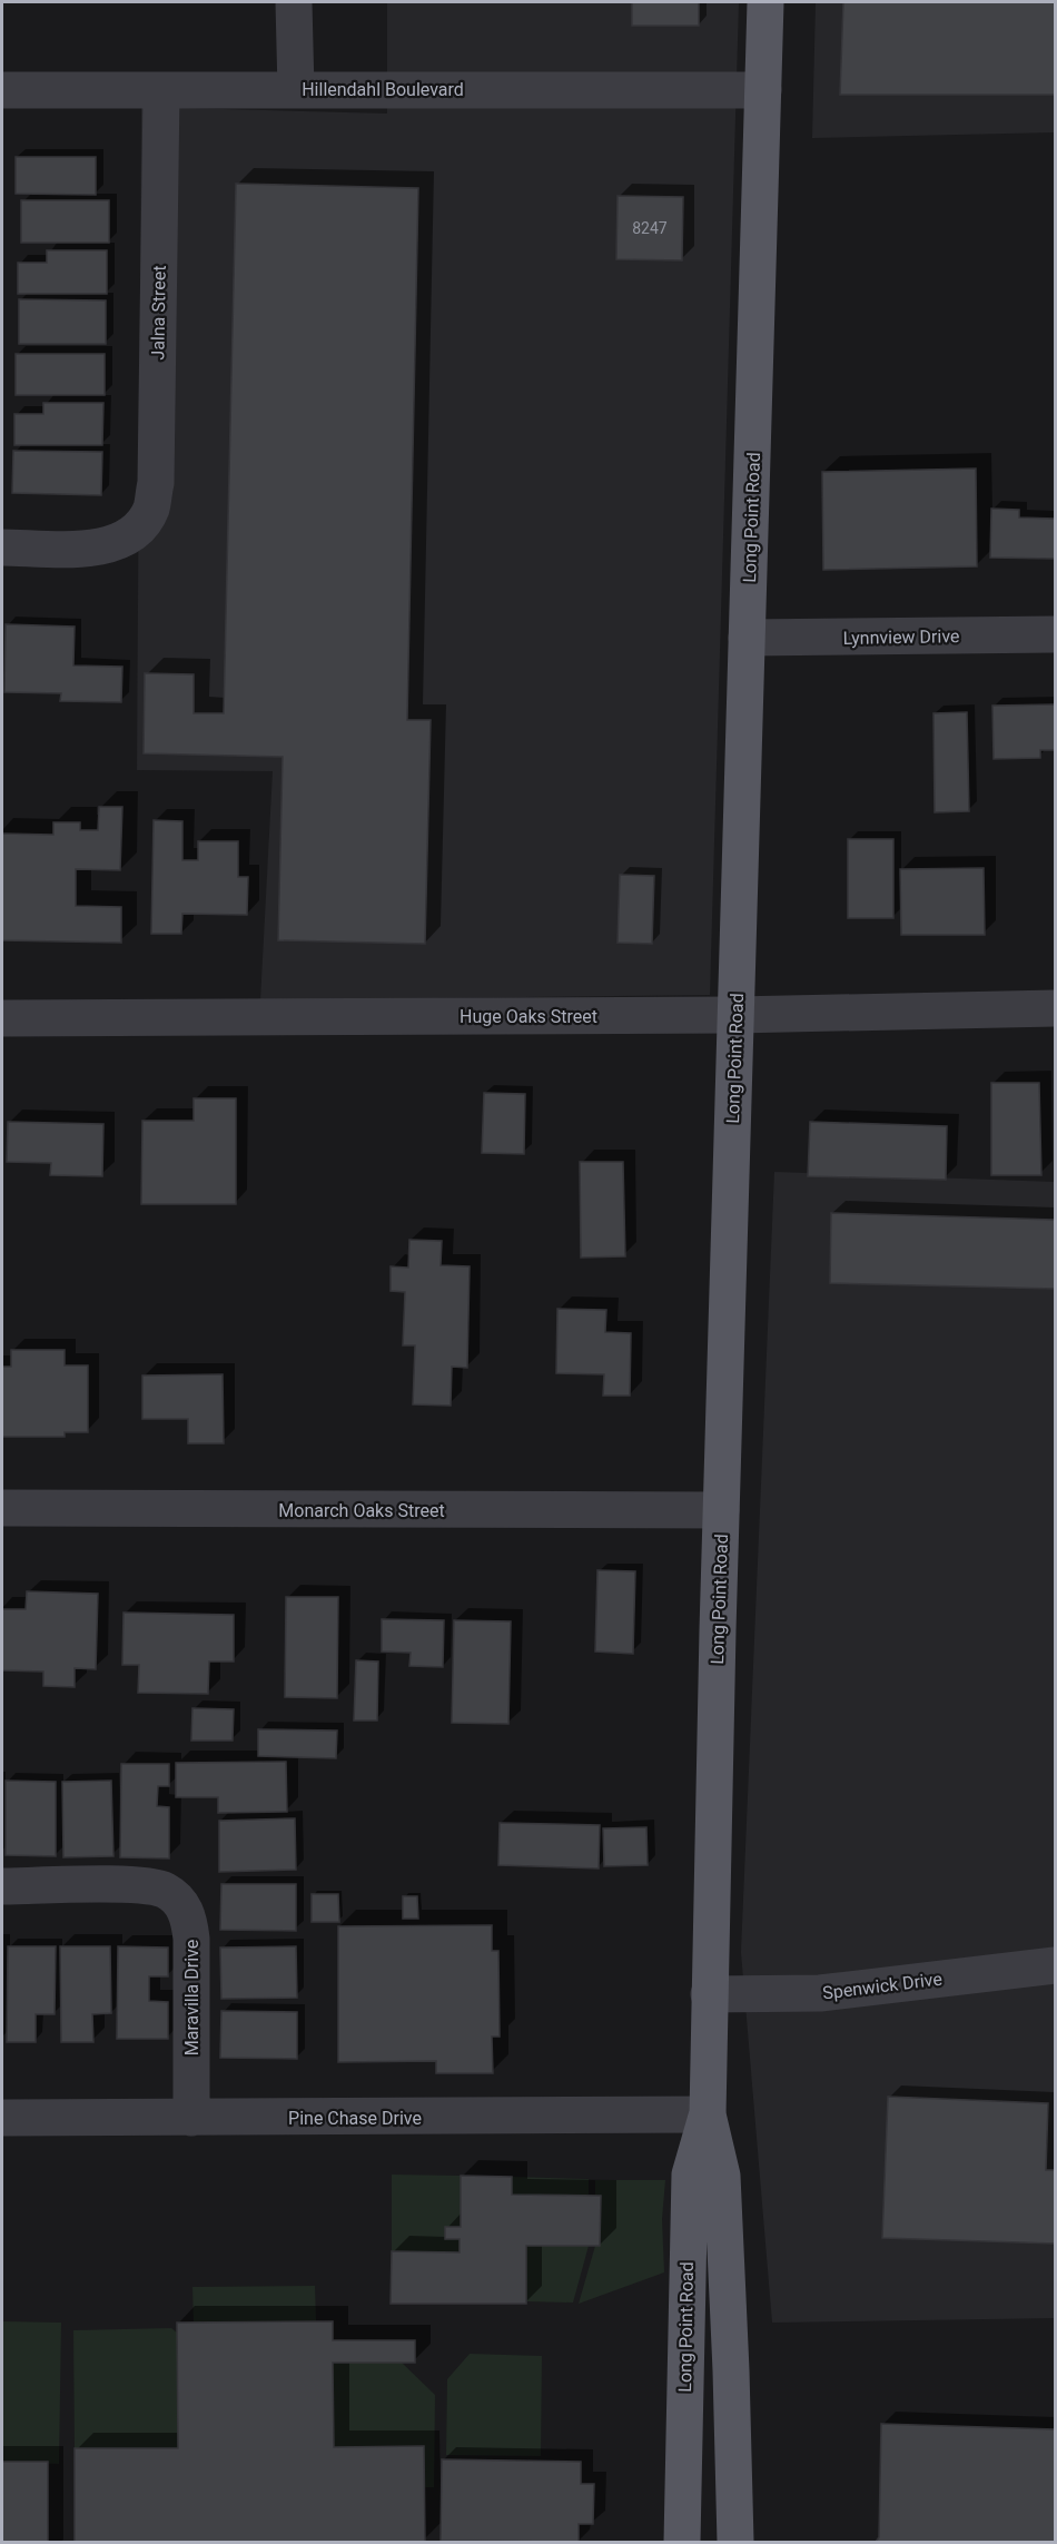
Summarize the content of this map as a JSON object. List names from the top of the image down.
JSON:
{
  "streets": {
    "main road": ["Long Point Road"],
    "street": [
      "Hillendahl Boulevard",
      "Jalna Street",
      "Lynnview Drive",
      "Huge Oaks Street",
      "Monarch Oaks Street",
      "Spenwick Drive",
      "Maravilla Drive",
      "Pine Chase Drive"
    ]
  },
  "crossings": [
    ["Hillendahl Boulevard", "Jalna Street"],
    ["Hillendahl Boulevard", "Long Point Road"],
    ["Long Point Road", "Lynnview Drive"],
    ["Long Point Road", "Huge Oaks Street"],
    ["Long Point Road", "Monarch Oaks Street"],
    ["Long Point Road", "Spenwick Drive"],
    ["Long Point Road", "Pine Chase Drive"],
    ["Maravilla Drive", "Pine Chase Drive"]
  ],
  "house_numbers": ["8247"]
}
